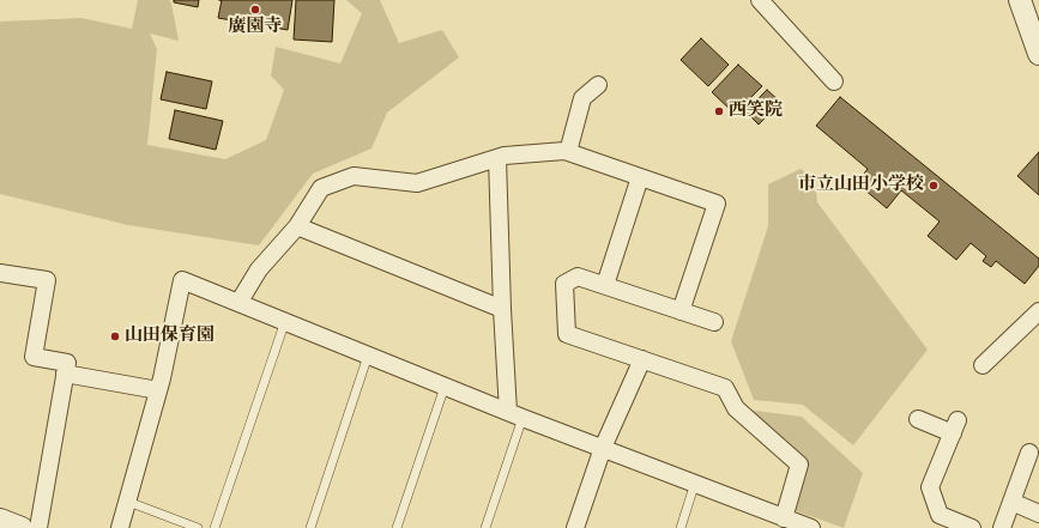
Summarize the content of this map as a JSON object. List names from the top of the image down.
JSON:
{
  "places": [
    "廣園寺",
    "西笑院",
    "市立山田小学校",
    "山田保育園"
  ]
}
